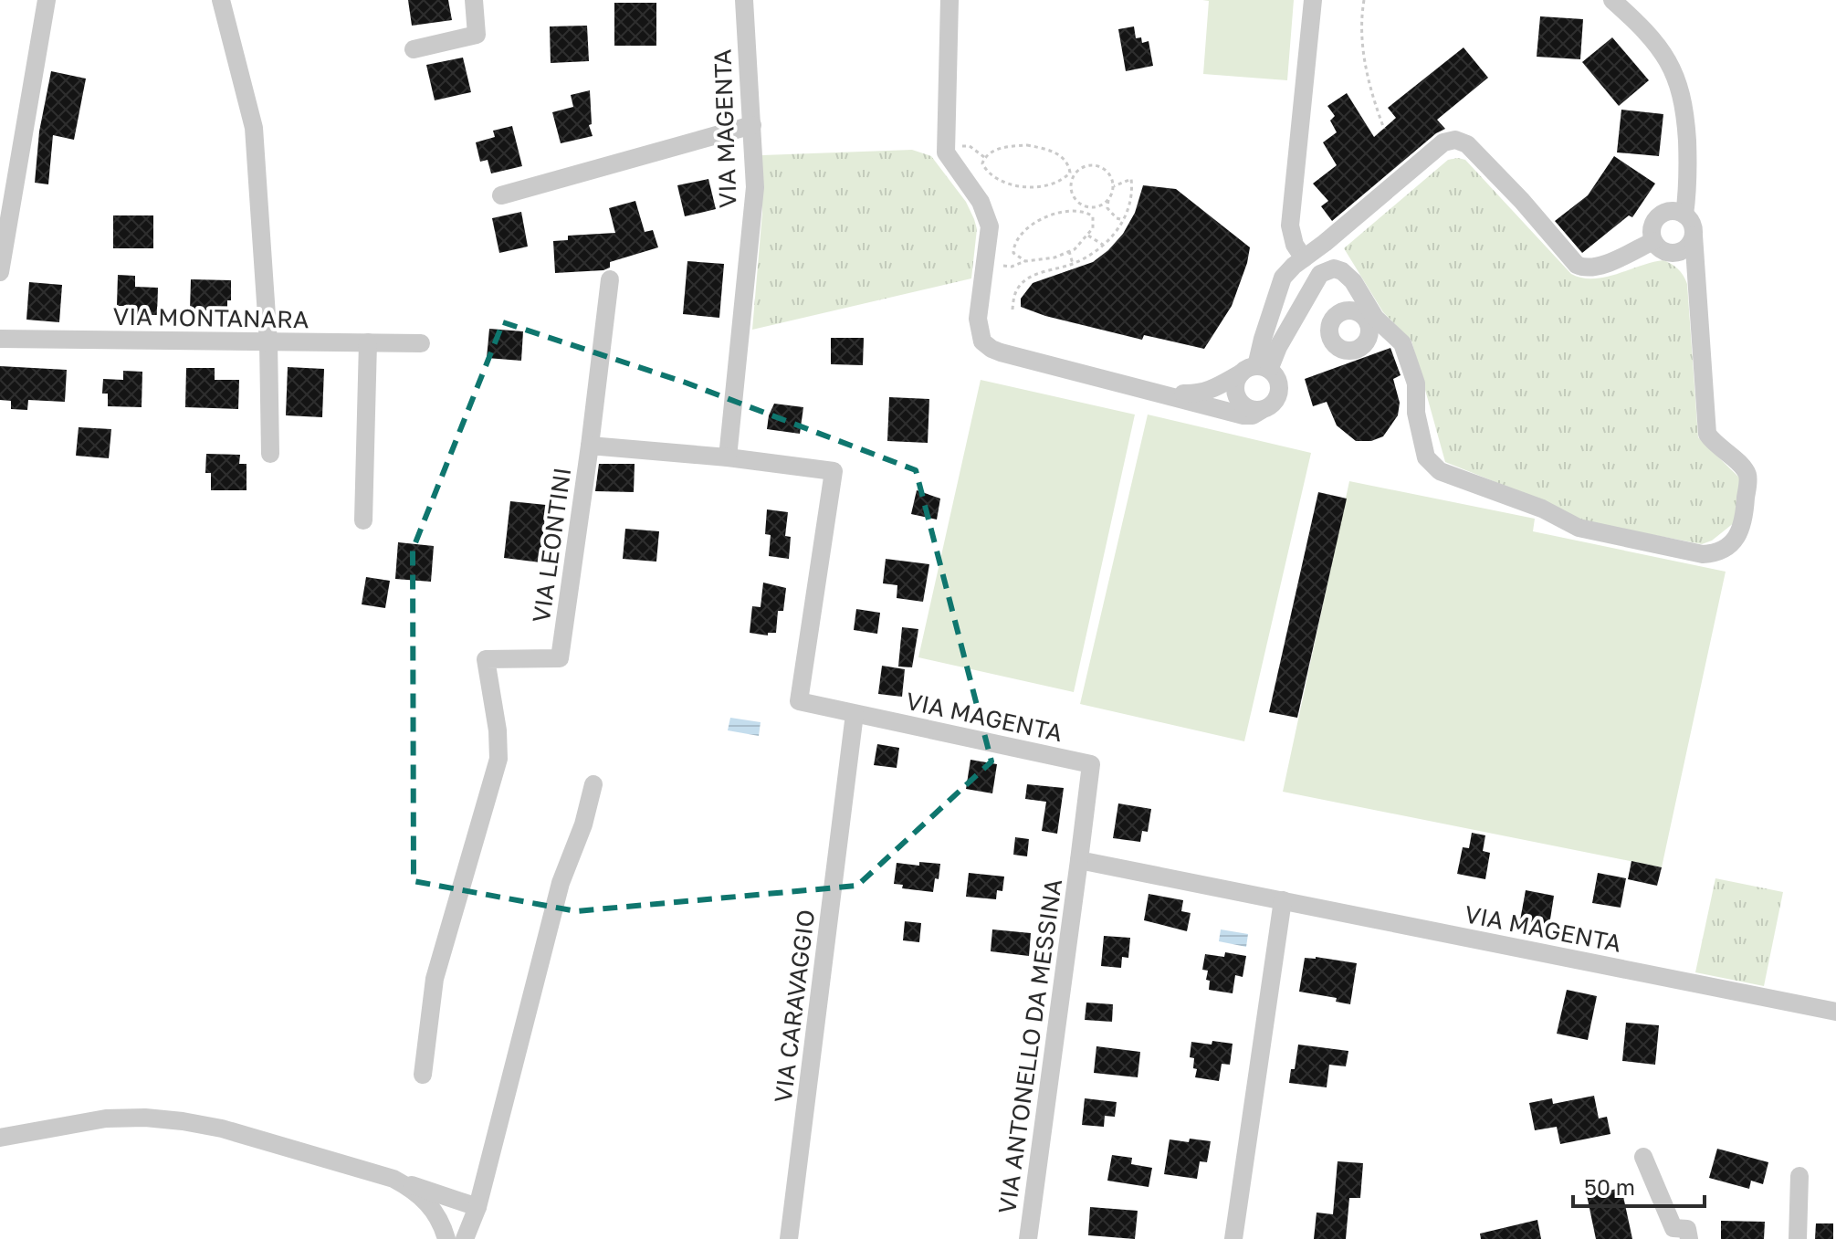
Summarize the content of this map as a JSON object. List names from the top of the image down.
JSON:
{
  "streets": {
    "street": [
      "VIA MAGENTA",
      "VIA MONTANARA",
      "VIA LEONTINI",
      "VIA CARAVAGGIO",
      "VIA ANTONELLO DA MESSINA"
    ]
  },
  "crossings": [
    ["VIA MAGENTA", "VIA LEONTINI"],
    ["VIA MAGENTA", "VIA CARAVAGGIO"],
    ["VIA MAGENTA", "VIA ANTONELLO DA MESSINA"]
  ],
  "scale_bar": "50 m"
}
